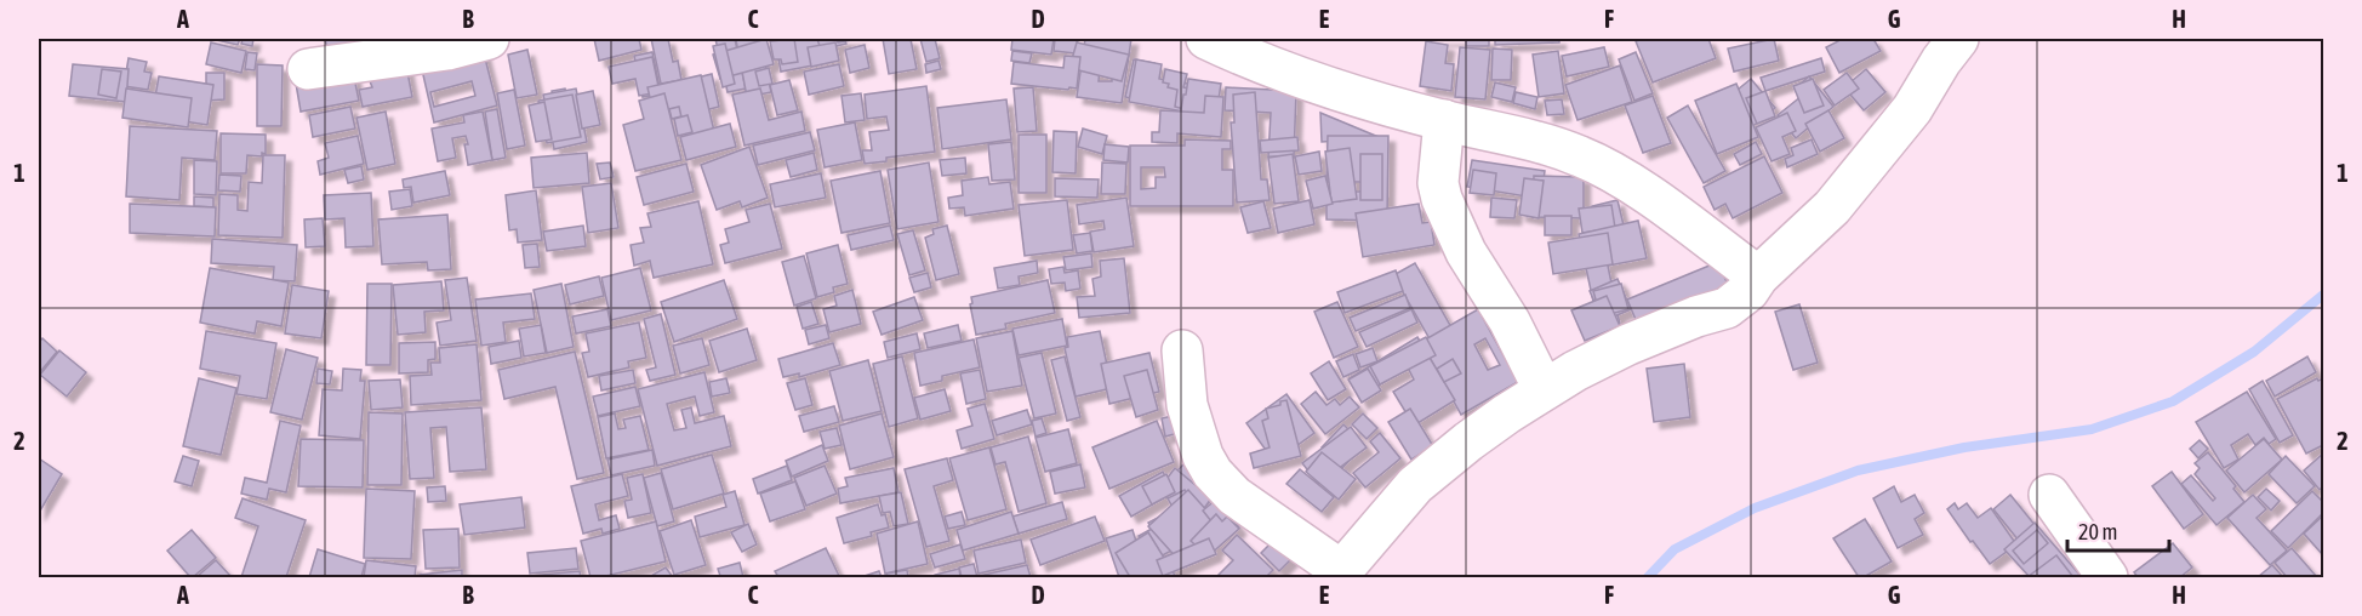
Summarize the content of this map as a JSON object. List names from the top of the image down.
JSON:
{
  "scale_bar": "20 m",
  "grid": {
    "columns": [
      "A",
      "B",
      "C",
      "D",
      "E",
      "F",
      "G",
      "H"
    ],
    "rows": ["1", "2"]
  }
}
